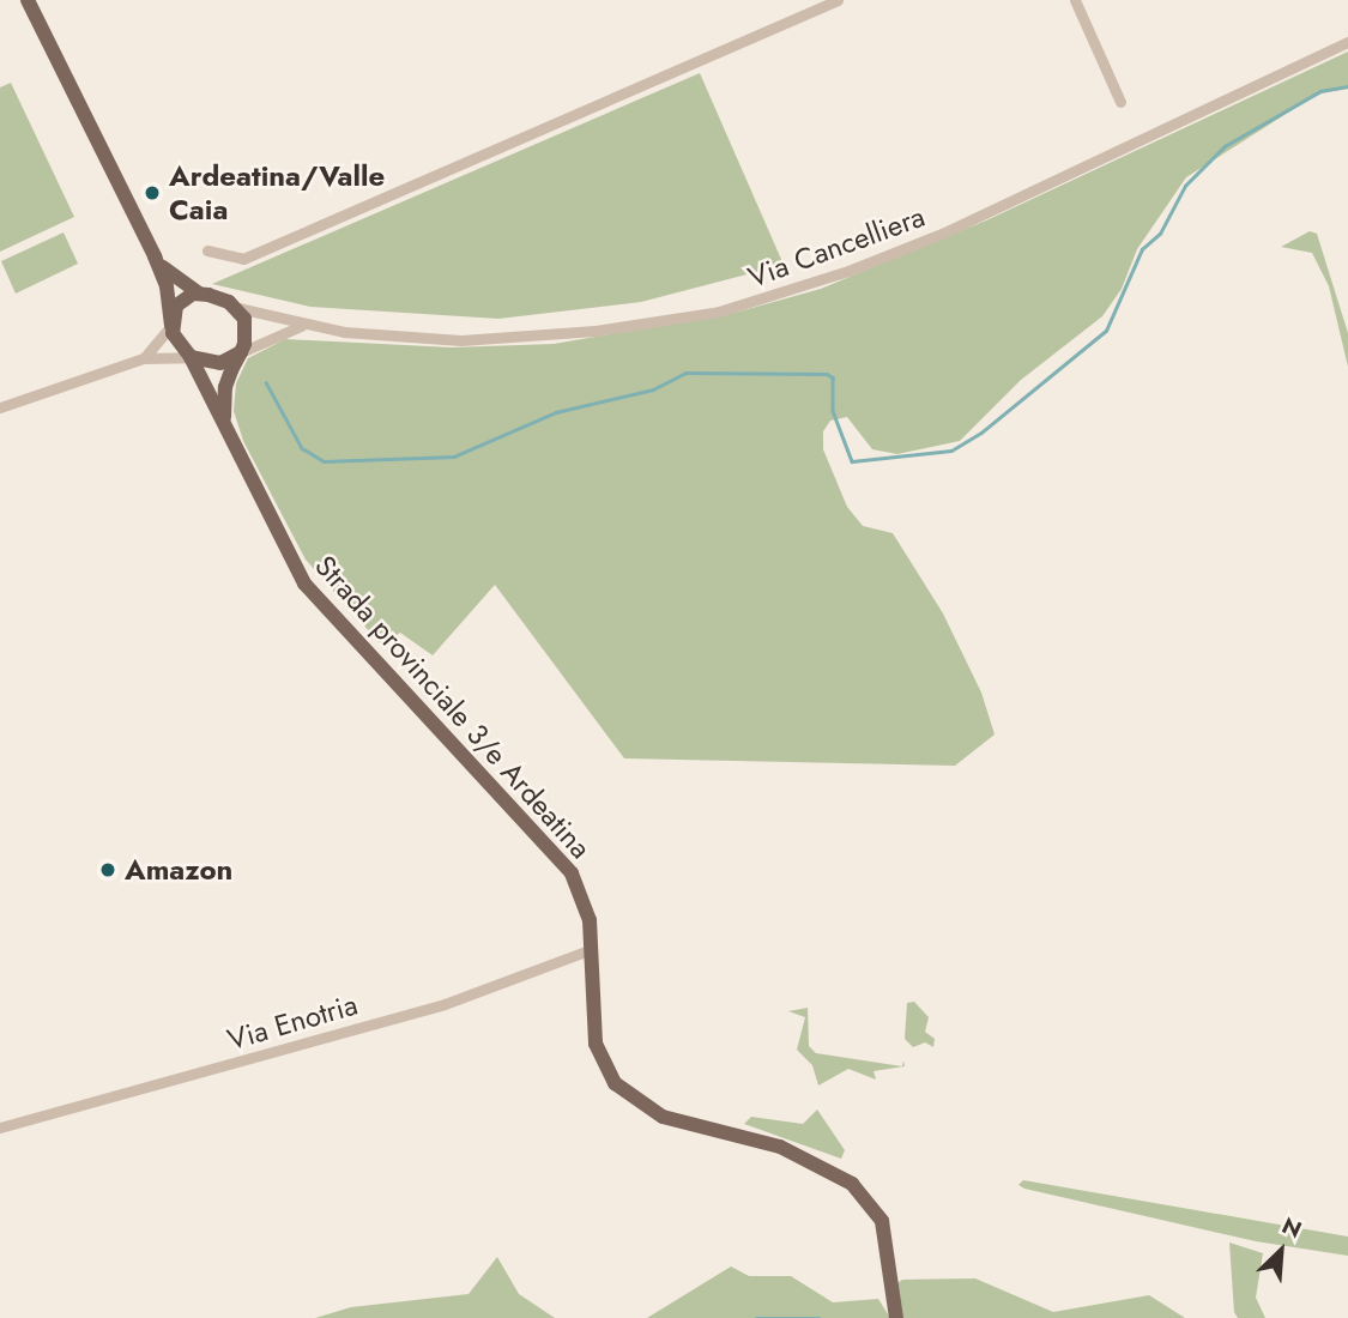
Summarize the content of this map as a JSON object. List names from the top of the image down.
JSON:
{
  "streets": {
    "main road": ["Strada provinciale 3/e Ardeatina"],
    "street": ["Via Cancelliera", "Via Enotria"]
  },
  "crossings": [
    ["Via Cancelliera", "Strada provinciale 3/e Ardeatina"],
    ["Strada provinciale 3/e Ardeatina", "Via Enotria"]
  ],
  "places": ["Ardeatina/Valle Caia", "Amazon"],
  "north": "top right"
}
